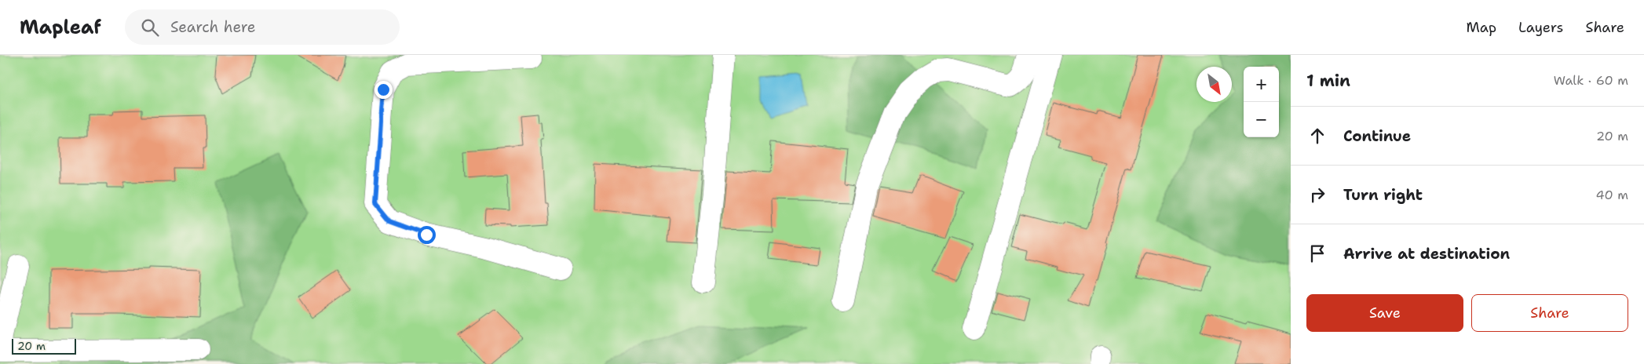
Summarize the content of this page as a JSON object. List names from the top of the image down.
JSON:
{
  "scale_bar": "20 m",
  "north": "bottom right",
  "page": {
    "header": "Mapleaf",
    "search": "Search here",
    "nav": ["Map", "Layers", "Share"],
    "heading": ["1 min", "Walk · 60 m"],
    "map_buttons": ["+", "−"],
    "list": [
      ["Continue", "20 m"],
      ["Turn right", "40 m"],
      "Arrive at destination"
    ],
    "buttons": ["Save", "Share"],
    "scale": "20 m"
  }
}
